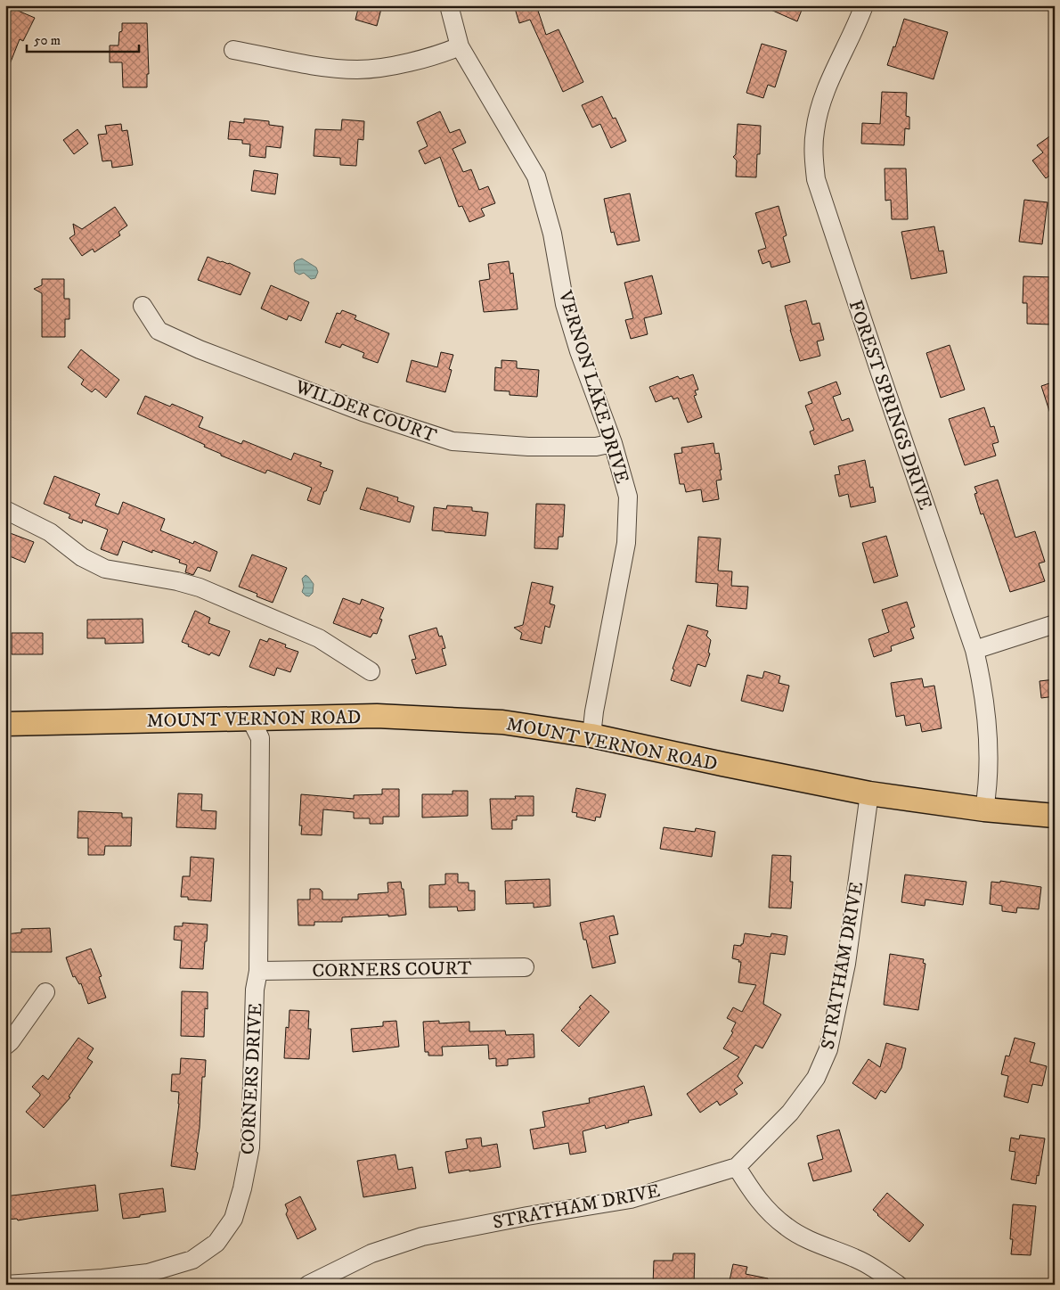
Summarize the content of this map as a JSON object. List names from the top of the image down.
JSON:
{
  "streets": {
    "main road": ["MOUNT VERNON ROAD"],
    "street": [
      "VERNON LAKE DRIVE",
      "FOREST SPRINGS DRIVE",
      "WILDER COURT",
      "STRATHAM DRIVE",
      "CORNERS COURT",
      "CORNERS DRIVE"
    ]
  },
  "crossings": [
    ["VERNON LAKE DRIVE", "WILDER COURT"],
    ["VERNON LAKE DRIVE", "MOUNT VERNON ROAD"],
    ["FOREST SPRINGS DRIVE", "MOUNT VERNON ROAD"],
    ["MOUNT VERNON ROAD", "STRATHAM DRIVE"],
    ["MOUNT VERNON ROAD", "CORNERS DRIVE"],
    ["CORNERS COURT", "CORNERS DRIVE"]
  ],
  "scale_bar": "50 m"
}
